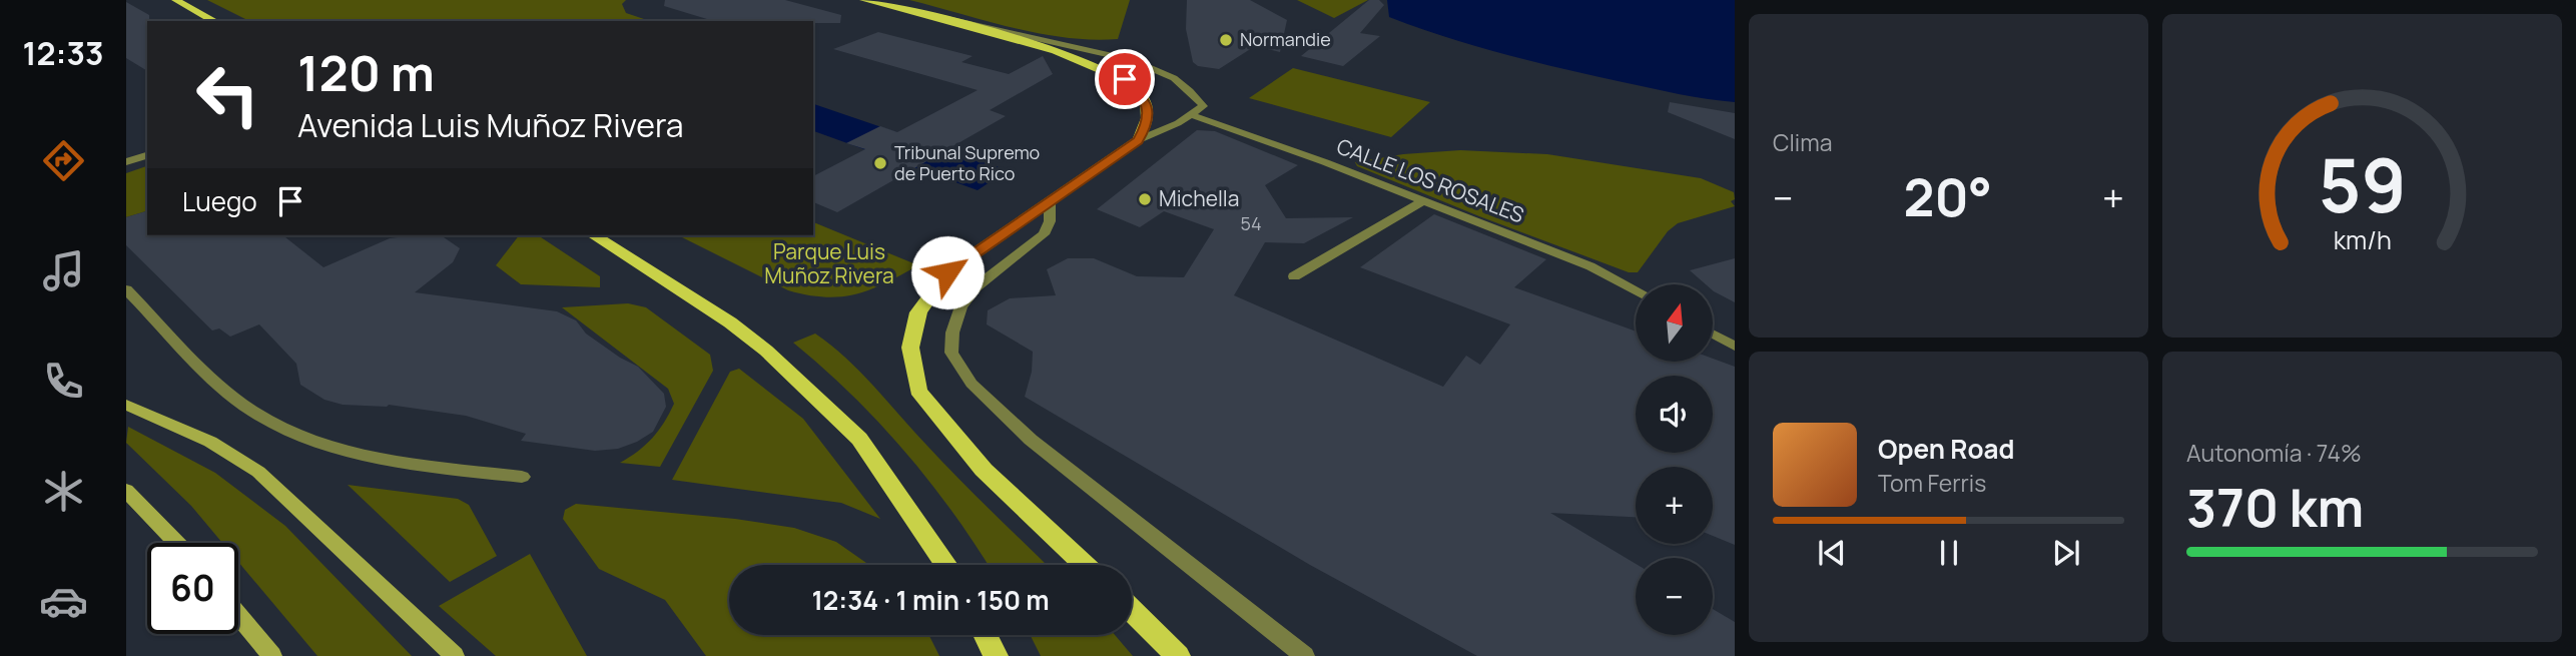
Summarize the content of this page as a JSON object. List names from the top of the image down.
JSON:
{
  "streets": {
    "street": ["CALLE LOS ROSALES"]
  },
  "parks": ["Parque Luis Muñoz Rivera"],
  "places": ["Normandie", "Tribunal Supremo de Puerto Rico", "Michella"],
  "house_numbers": ["54"],
  "north": "top",
  "page": {
    "tabs": "12:33",
    "tile": [
      "Clima",
      ["Autonomía · 74%", "370 km"]
    ],
    "turn": ["120 m", "Avenida Luis Muñoz Rivera"],
    "then": "Luego",
    "heat": ["−", "20°", "+"],
    "map_buttons": ["+", "−"],
    "song": ["Open Road", "Tom Ferris"],
    "limit": "60",
    "trip": "12:34 · 1 min · 150 m",
    "gauge": ["59", "km/h"]
  }
}
